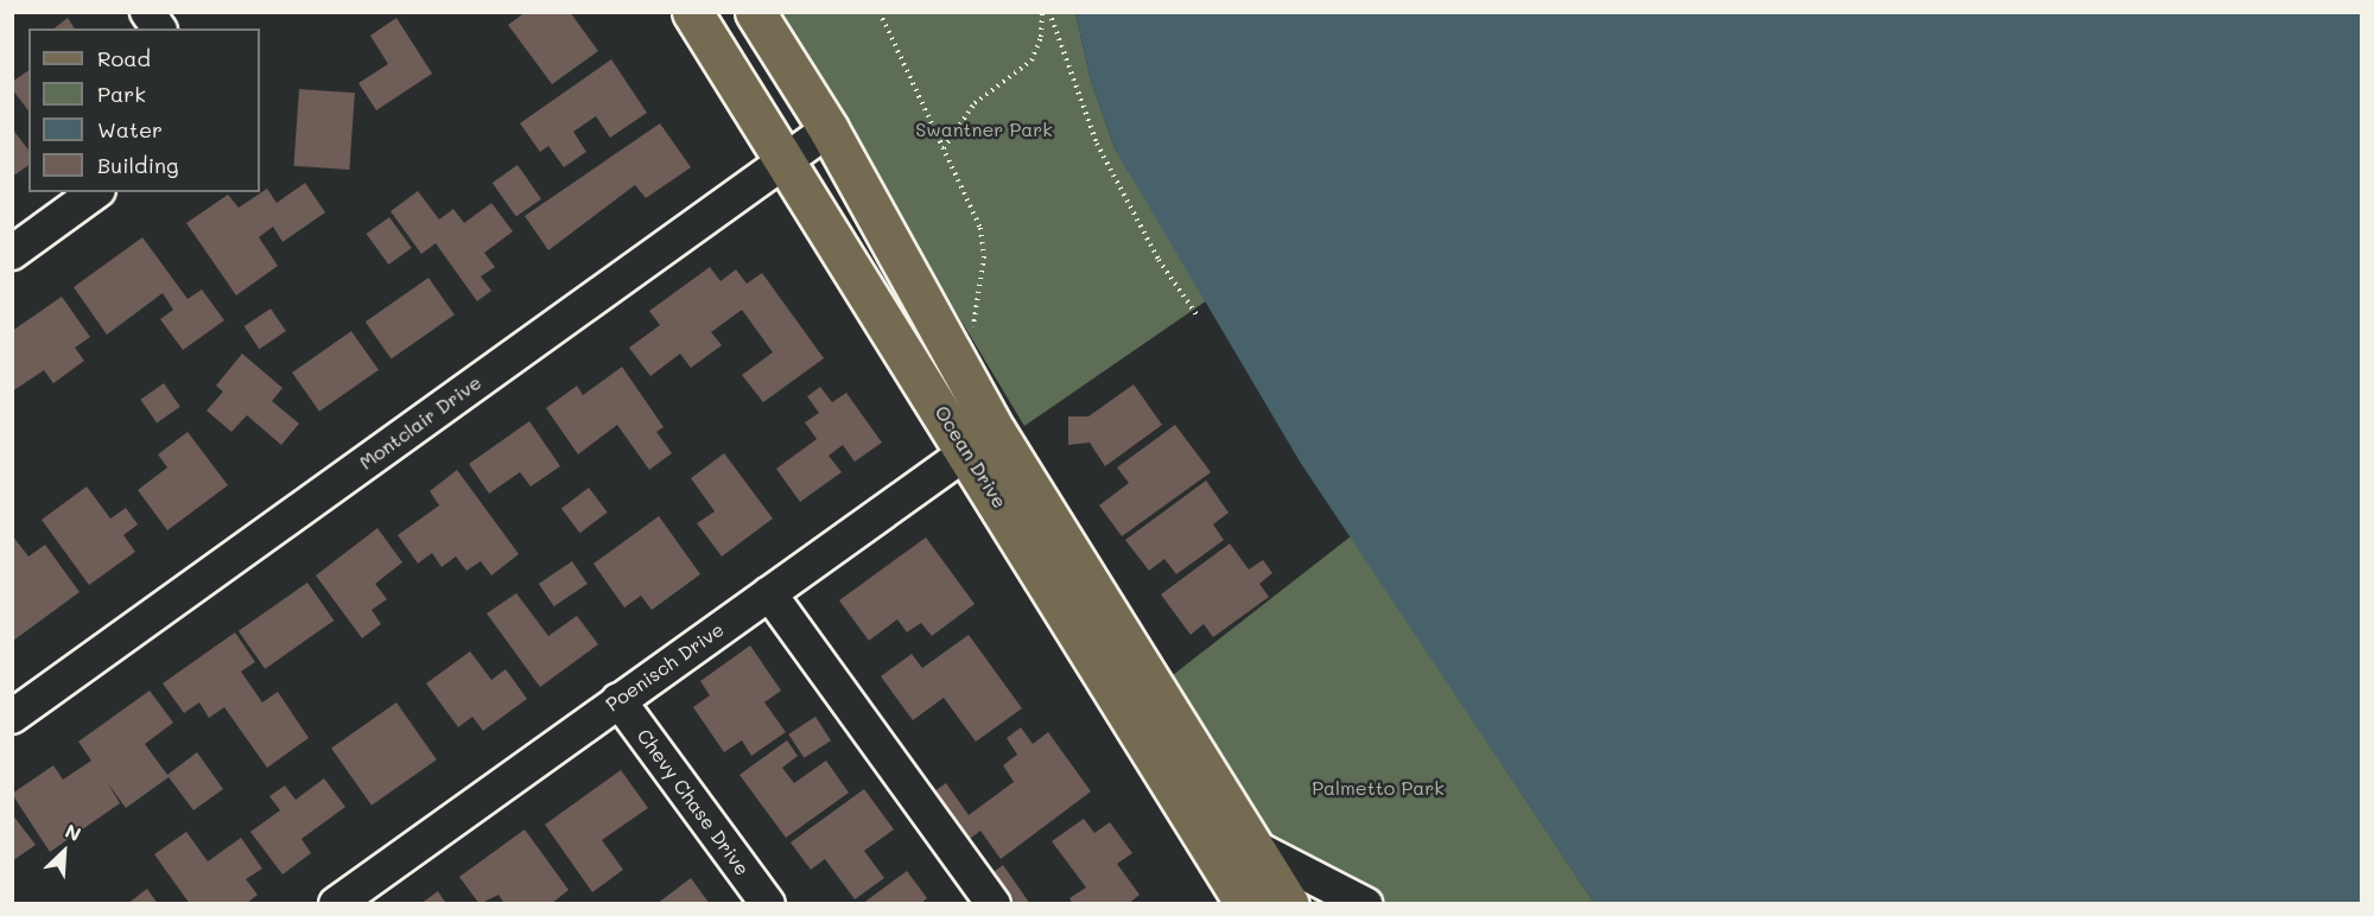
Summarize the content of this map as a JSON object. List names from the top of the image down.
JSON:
{
  "streets": {
    "main road": ["Ocean Drive"],
    "street": ["Montclair Drive", "Poenisch Drive", "Chevy Chase Drive"]
  },
  "crossings": [
    ["Montclair Drive", "Ocean Drive"],
    ["Ocean Drive", "Poenisch Drive"],
    ["Poenisch Drive", "Chevy Chase Drive"]
  ],
  "parks": ["Swantner Park", "Palmetto Park"],
  "legend": [
    "Road",
    "Park",
    "Water",
    "Building"
  ],
  "north": "top right"
}
